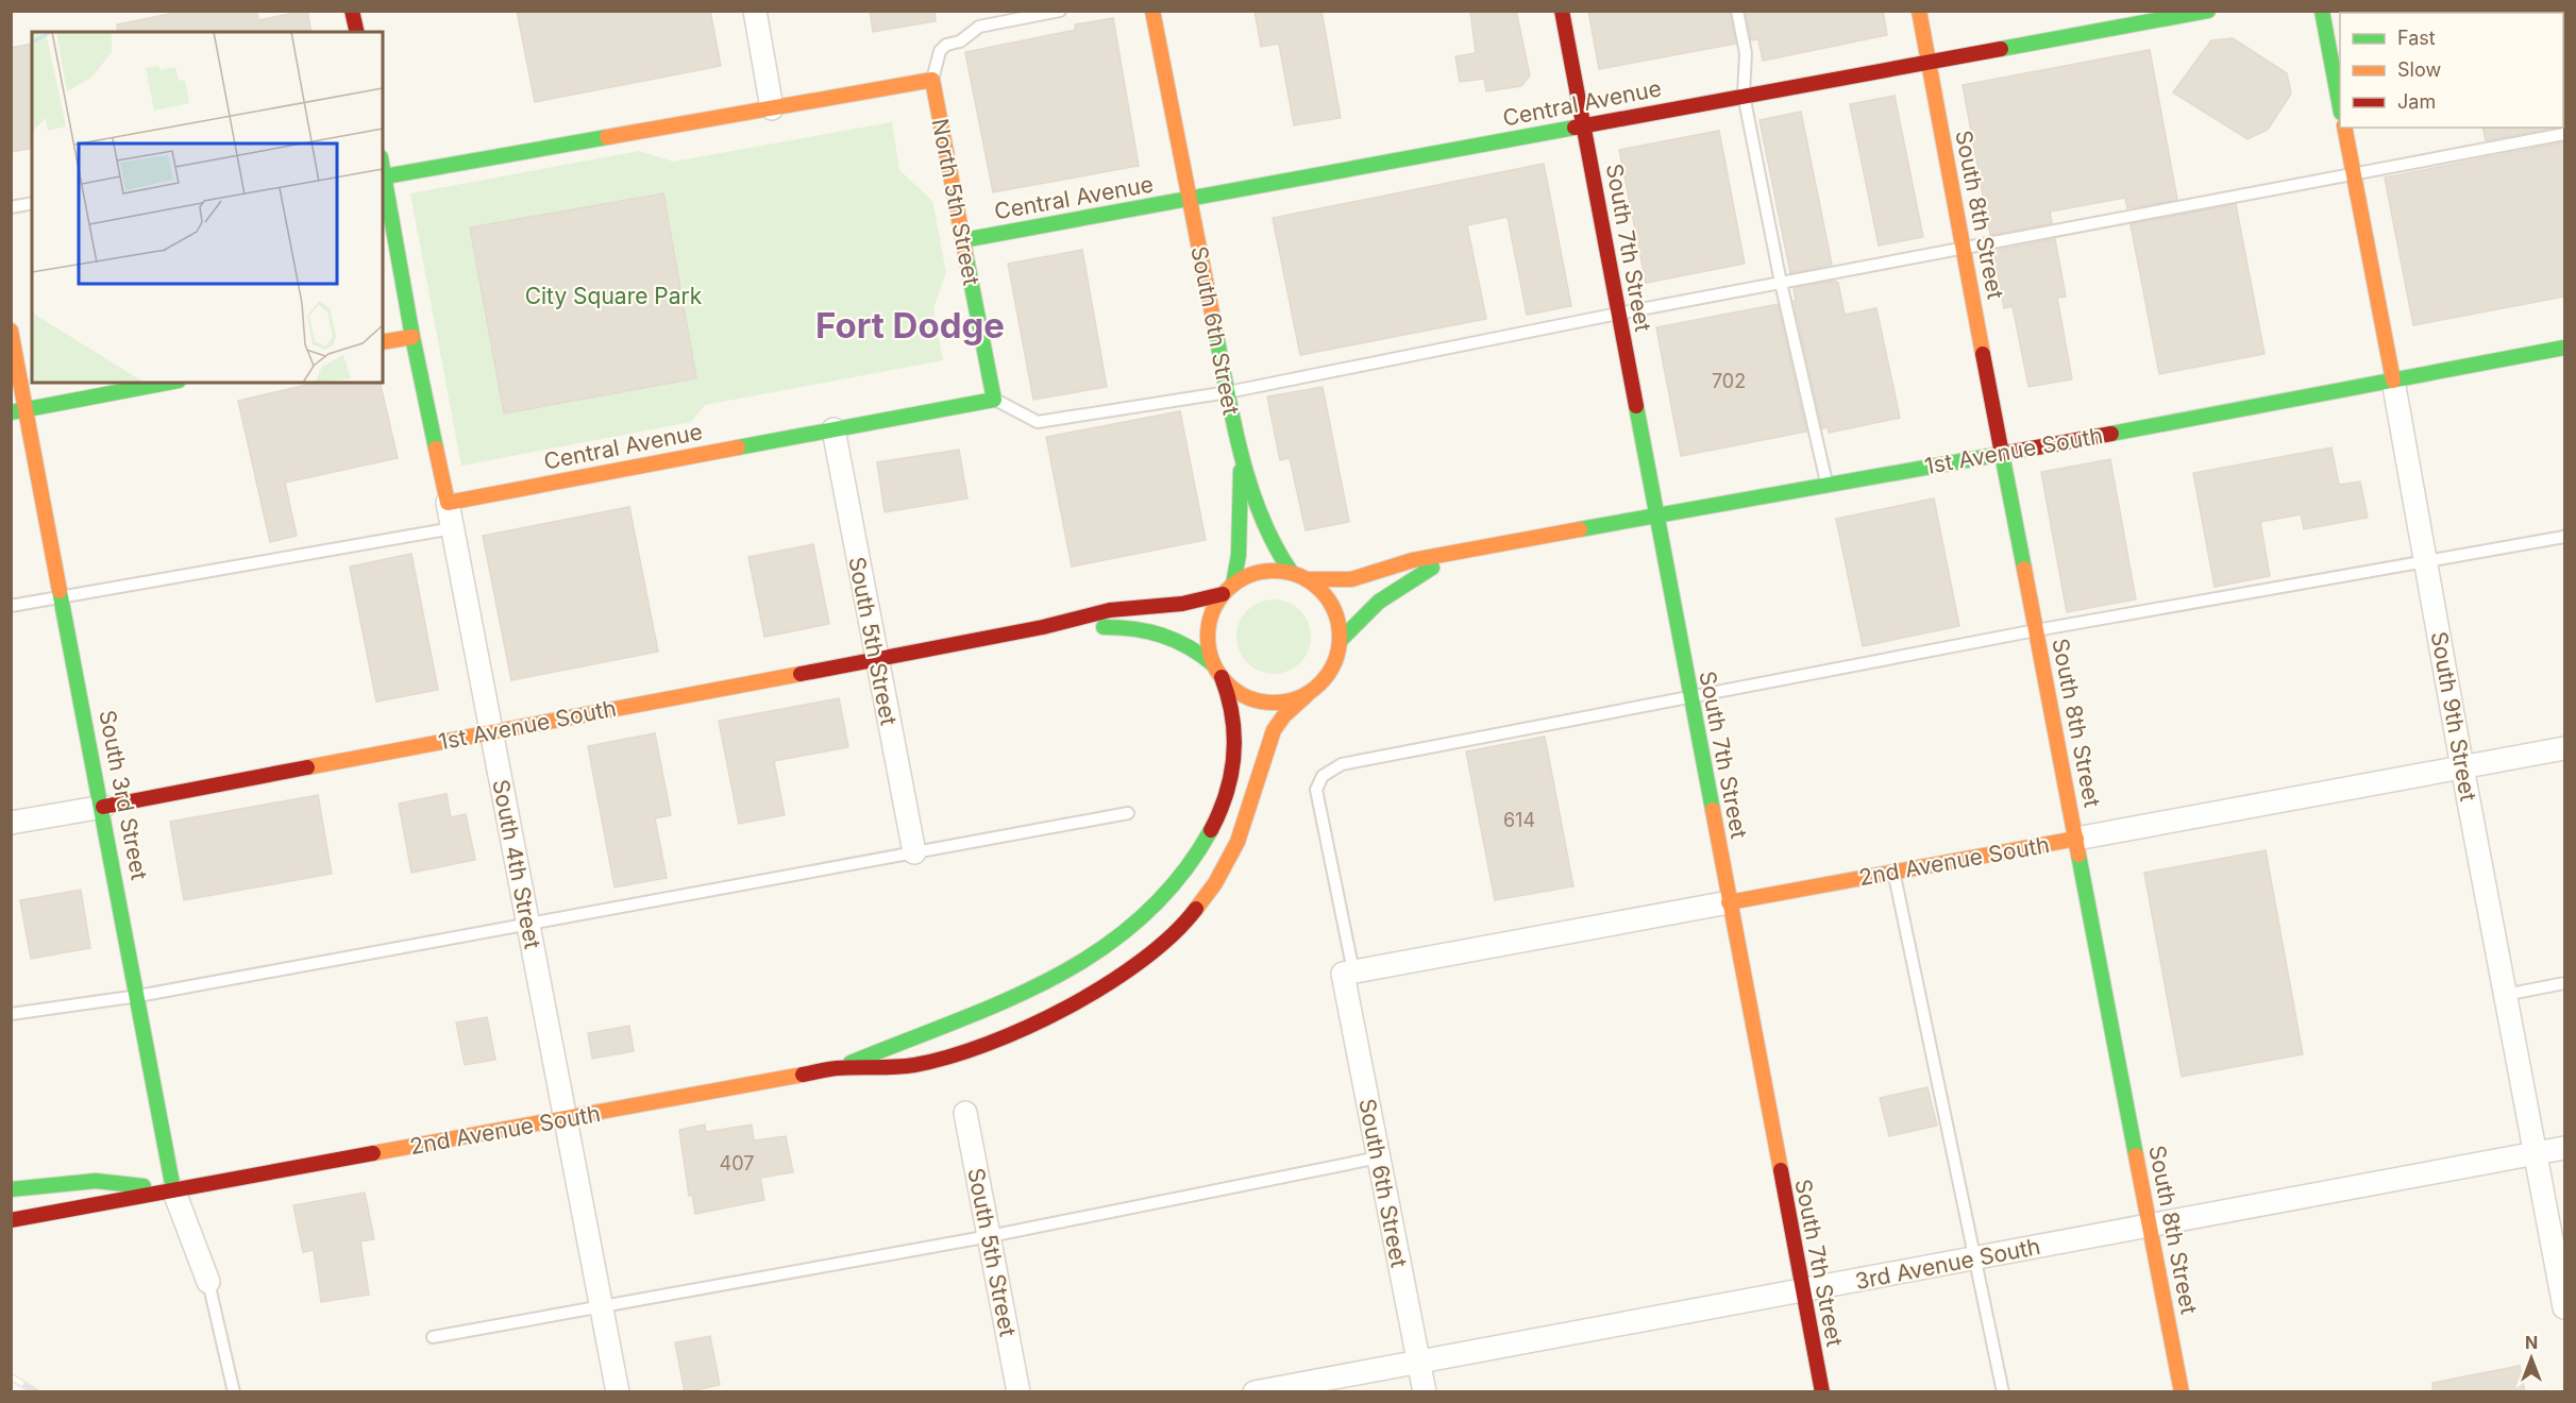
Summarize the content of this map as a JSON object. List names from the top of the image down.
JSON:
{
  "streets": {
    "main road": [
      "Central Avenue",
      "North 5th Street",
      "South 8th Street",
      "South 7th Street",
      "South 6th Street",
      "1st Avenue South",
      "South 9th Street",
      "South 3rd Street",
      "2nd Avenue South",
      "South 4th Street"
    ],
    "street": ["South 5th Street", "3rd Avenue South"]
  },
  "crossings": [
    ["Central Avenue", "North 5th Street"],
    ["Central Avenue", "South 8th Street"],
    ["Central Avenue", "South 7th Street"],
    ["Central Avenue", "South 6th Street"],
    ["Central Avenue", "South 5th Street"],
    ["Central Avenue", "South 4th Street"],
    ["South 8th Street", "1st Avenue South"],
    ["South 8th Street", "2nd Avenue South"],
    ["South 8th Street", "3rd Avenue South"],
    ["South 7th Street", "1st Avenue South"],
    ["South 7th Street", "2nd Avenue South"],
    ["South 7th Street", "3rd Avenue South"],
    ["South 6th Street", "1st Avenue South"],
    ["South 6th Street", "2nd Avenue South"],
    ["South 6th Street", "3rd Avenue South"],
    ["1st Avenue South", "South 5th Street"],
    ["1st Avenue South", "South 9th Street"],
    ["1st Avenue South", "South 3rd Street"],
    ["1st Avenue South", "2nd Avenue South"],
    ["1st Avenue South", "South 4th Street"],
    ["South 9th Street", "2nd Avenue South"],
    ["South 9th Street", "3rd Avenue South"],
    ["South 3rd Street", "2nd Avenue South"],
    ["2nd Avenue South", "South 4th Street"]
  ],
  "districts": ["Fort Dodge"],
  "parks": ["City Square Park"],
  "house_numbers": ["702", "614", "407"],
  "legend": ["Fast", "Slow", "Jam"],
  "north": "top"
}
